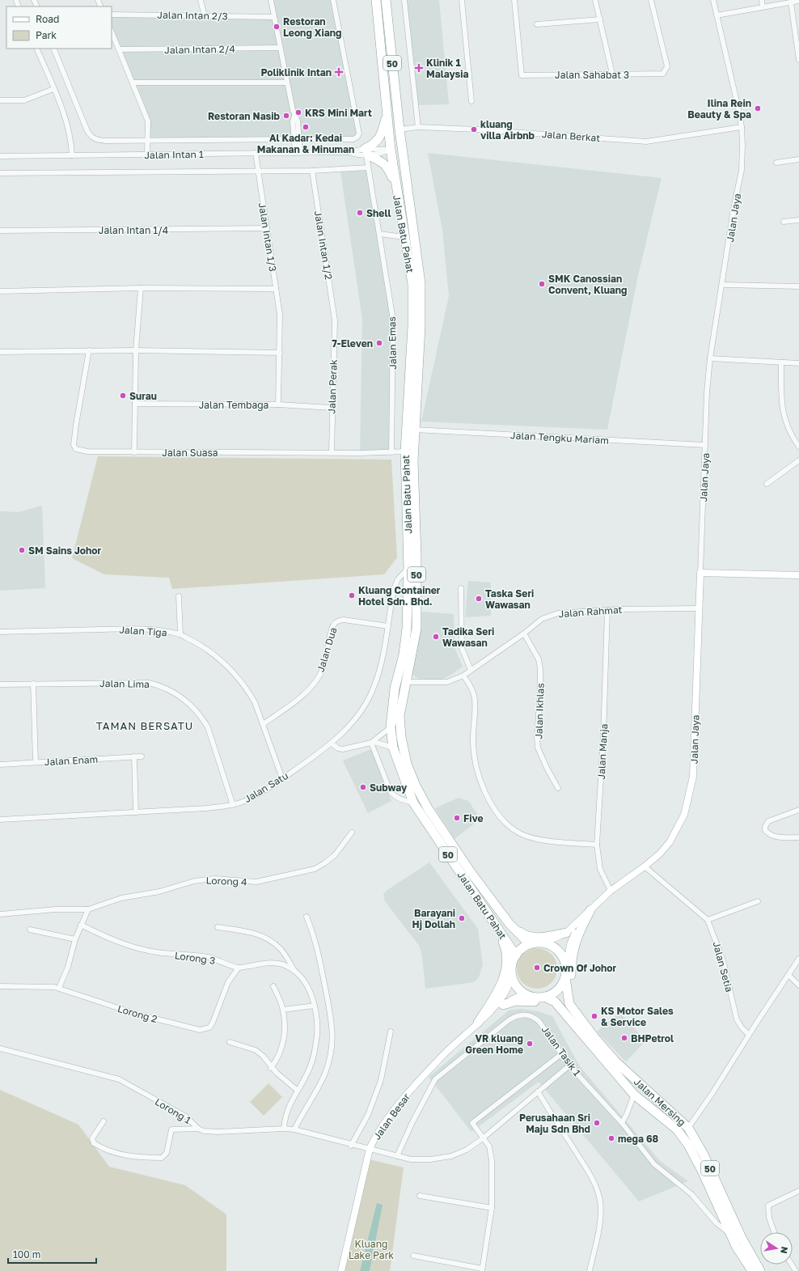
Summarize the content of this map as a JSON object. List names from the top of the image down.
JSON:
{
  "streets": {
    "highway": ["50", "Jalan Batu Pahat", "Jalan Mersing"],
    "street": [
      "Jalan Intan 2/3",
      "Jalan Intan 2/4",
      "Jalan Sahabat 3",
      "Jalan Berkat",
      "Jalan Intan 1",
      "Jalan Jaya",
      "Jalan Intan 1/4",
      "Jalan Intan 1/3",
      "Jalan Intan 1/2",
      "Jalan Emas",
      "Jalan Perak",
      "Jalan Tembaga",
      "Jalan Tengku Mariam",
      "Jalan Suasa",
      "Jalan Rahmat",
      "Jalan Tiga",
      "Jalan Dua",
      "Jalan Lima",
      "Jalan Ikhlas",
      "Jalan Manja",
      "Jalan Enam",
      "Jalan Satu",
      "Lorong 4",
      "Lorong 3",
      "Jalan Setia",
      "Lorong 2",
      "Jalan Tasik 1",
      "Lorong 1",
      "Jalan Besar"
    ]
  },
  "crossings": [
    ["50", "Jalan Jaya"],
    ["50", "Jalan Batu Pahat"],
    ["50", "Jalan Mersing"],
    ["50", "Jalan Besar"],
    ["Jalan Berkat", "Jalan Jaya"],
    ["Jalan Berkat", "Jalan Batu Pahat"],
    ["Jalan Intan 1", "Jalan Batu Pahat"],
    ["Jalan Intan 1", "Jalan Intan 1/3"],
    ["Jalan Intan 1", "Jalan Emas"],
    ["Jalan Jaya", "Jalan Batu Pahat"],
    ["Jalan Jaya", "Jalan Tengku Mariam"],
    ["Jalan Jaya", "Jalan Rahmat"],
    ["Jalan Jaya", "Jalan Manja"],
    ["Jalan Jaya", "Jalan Setia"],
    ["Jalan Jaya", "Jalan Mersing"],
    ["Jalan Jaya", "Jalan Besar"],
    ["Jalan Intan 1/4", "Jalan Intan 1/3"],
    ["Jalan Batu Pahat", "Jalan Tengku Mariam"],
    ["Jalan Batu Pahat", "Jalan Suasa"],
    ["Jalan Batu Pahat", "Jalan Rahmat"],
    ["Jalan Batu Pahat", "Jalan Satu"],
    ["Jalan Batu Pahat", "Jalan Mersing"],
    ["Jalan Batu Pahat", "Jalan Besar"],
    ["Jalan Intan 1/3", "Jalan Tembaga"],
    ["Jalan Intan 1/2", "Jalan Perak"],
    ["Jalan Emas", "Jalan Suasa"],
    ["Jalan Perak", "Jalan Tembaga"],
    ["Jalan Perak", "Jalan Suasa"],
    ["Jalan Rahmat", "Jalan Ikhlas"],
    ["Jalan Rahmat", "Jalan Manja"],
    ["Jalan Tiga", "Jalan Dua"],
    ["Jalan Tiga", "Jalan Satu"],
    ["Jalan Dua", "Jalan Satu"],
    ["Jalan Lima", "Jalan Satu"],
    ["Lorong 3", "Lorong 2"],
    ["Lorong 3", "Lorong 1"],
    ["Jalan Tasik 1", "Lorong 1"],
    ["Jalan Mersing", "Jalan Besar"],
    ["Lorong 1", "Jalan Besar"]
  ],
  "districts": ["TAMAN BERSATU"],
  "parks": ["Kluang Lake Park"],
  "places": {
    "other": [
      "Restoran Leong Xiang",
      "Ilina Rein Beauty & Spa",
      "KRS Mini Mart",
      "Restoran Nasib",
      "Al Kadar: Kedai Makanan & Minuman",
      "kluang villa Airbnb",
      "Shell",
      "SMK Canossian Convent, Kluang",
      "7-Eleven",
      "Surau",
      "SM Sains Johor",
      "Kluang Container Hotel Sdn. Bhd.",
      "Taska Seri Wawasan",
      "Tadika Seri Wawasan",
      "Subway",
      "Five",
      "Barayani Hj Dollah",
      "Crown Of Johor",
      "KS Motor Sales & Service",
      "BHPetrol",
      "VR kluang Green Home",
      "Perusahaan Sri Maju Sdn Bhd",
      "mega 68"
    ],
    "health": ["Klinik 1 Malaysia", "Poliklinik Intan"]
  },
  "legend": ["Road", "Park"],
  "scale_bar": "100 m",
  "north": "right"
}
